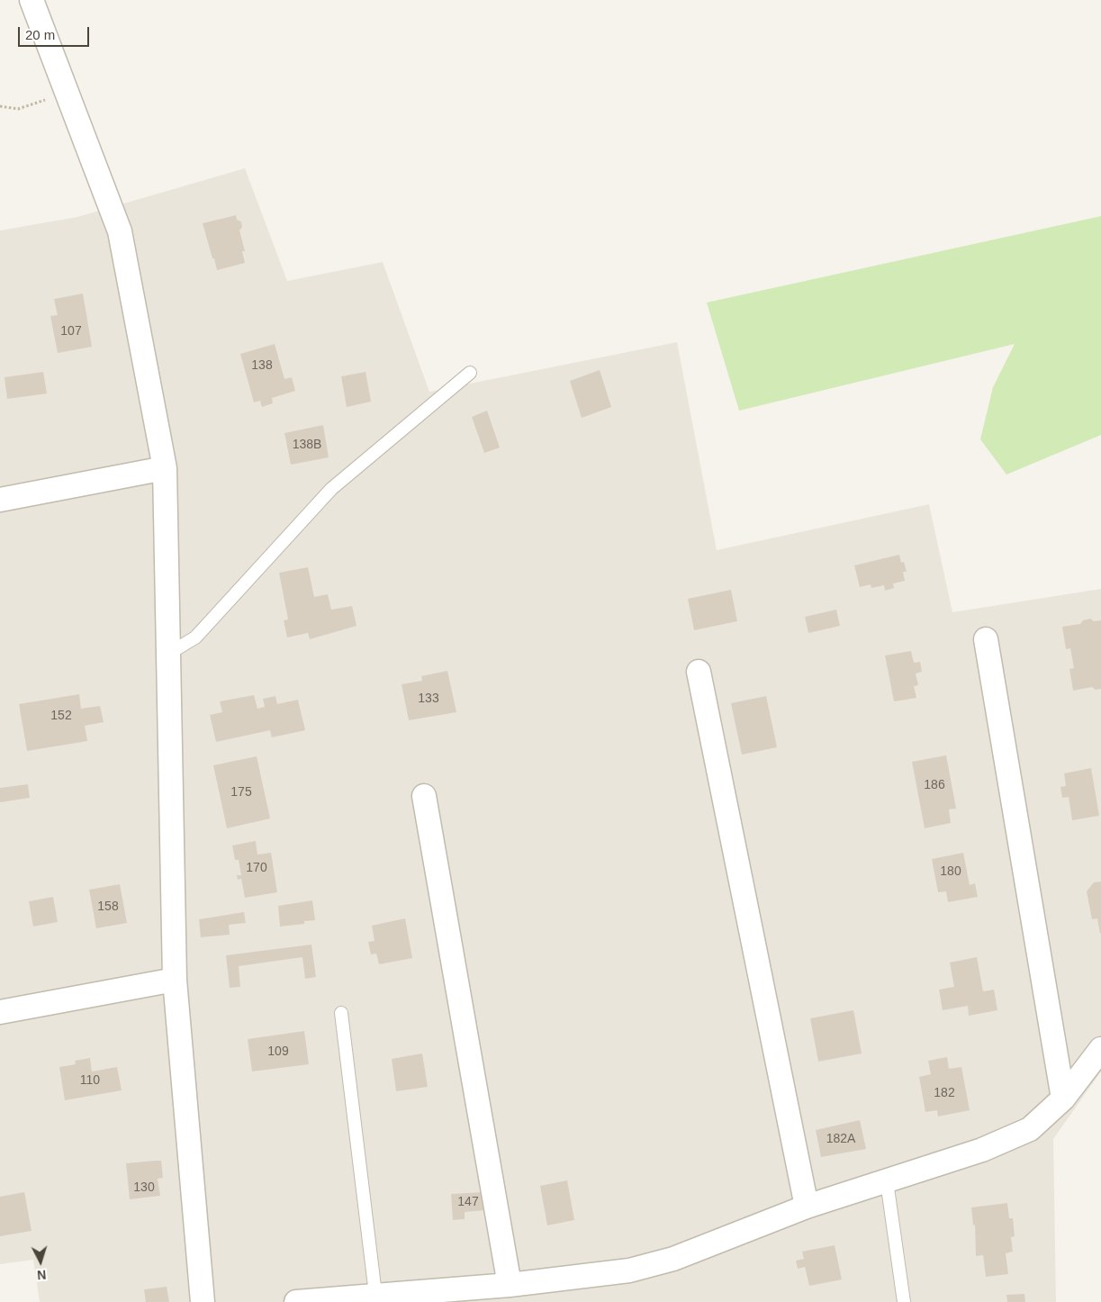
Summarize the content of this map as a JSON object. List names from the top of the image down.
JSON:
{
  "house_numbers": [
    "107",
    "138",
    "138B",
    "133",
    "152",
    "186",
    "175",
    "170",
    "180",
    "158",
    "109",
    "110",
    "182",
    "182A",
    "130",
    "147"
  ],
  "scale_bar": "20 m",
  "north": "bottom"
}
